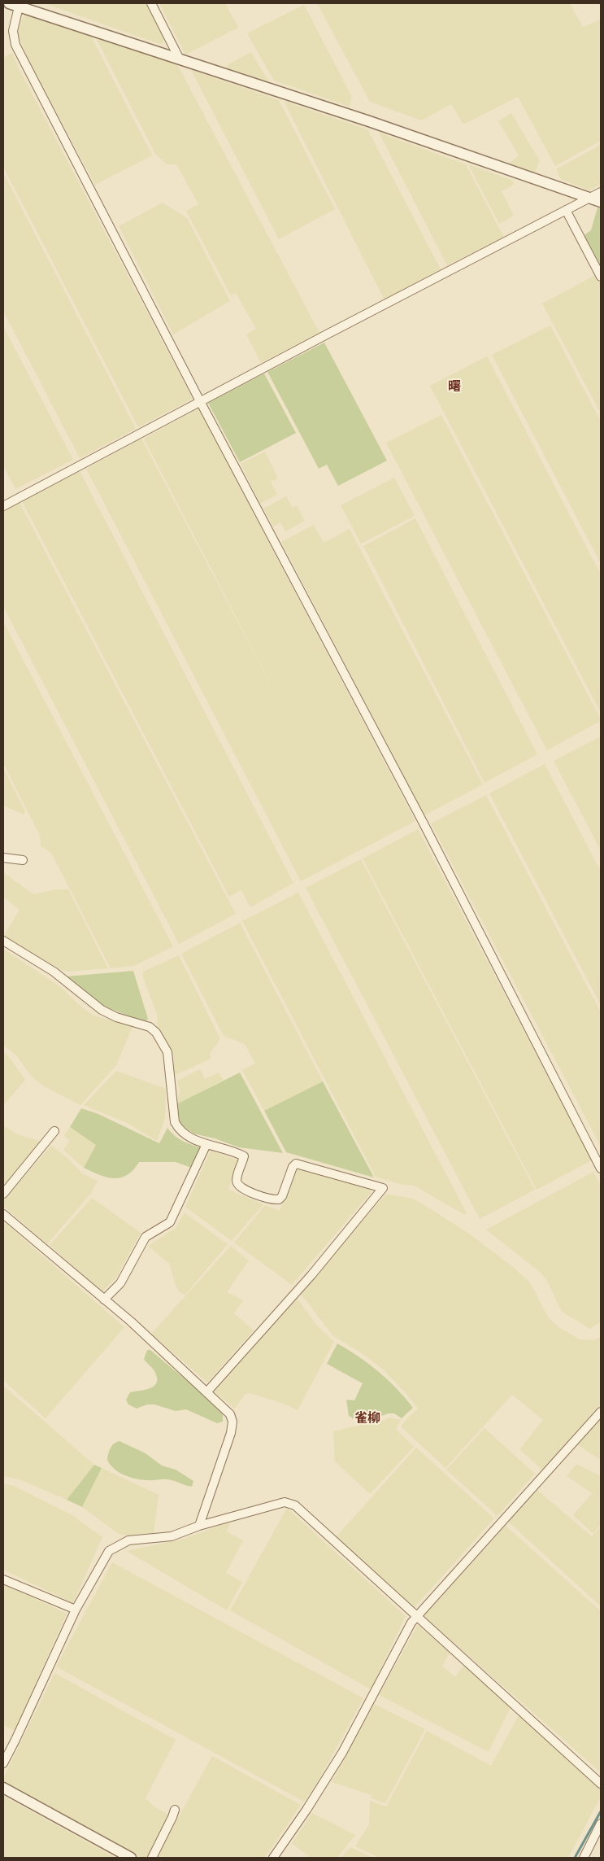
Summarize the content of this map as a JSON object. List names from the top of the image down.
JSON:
{
  "districts": ["曙", "雀柳"]
}
